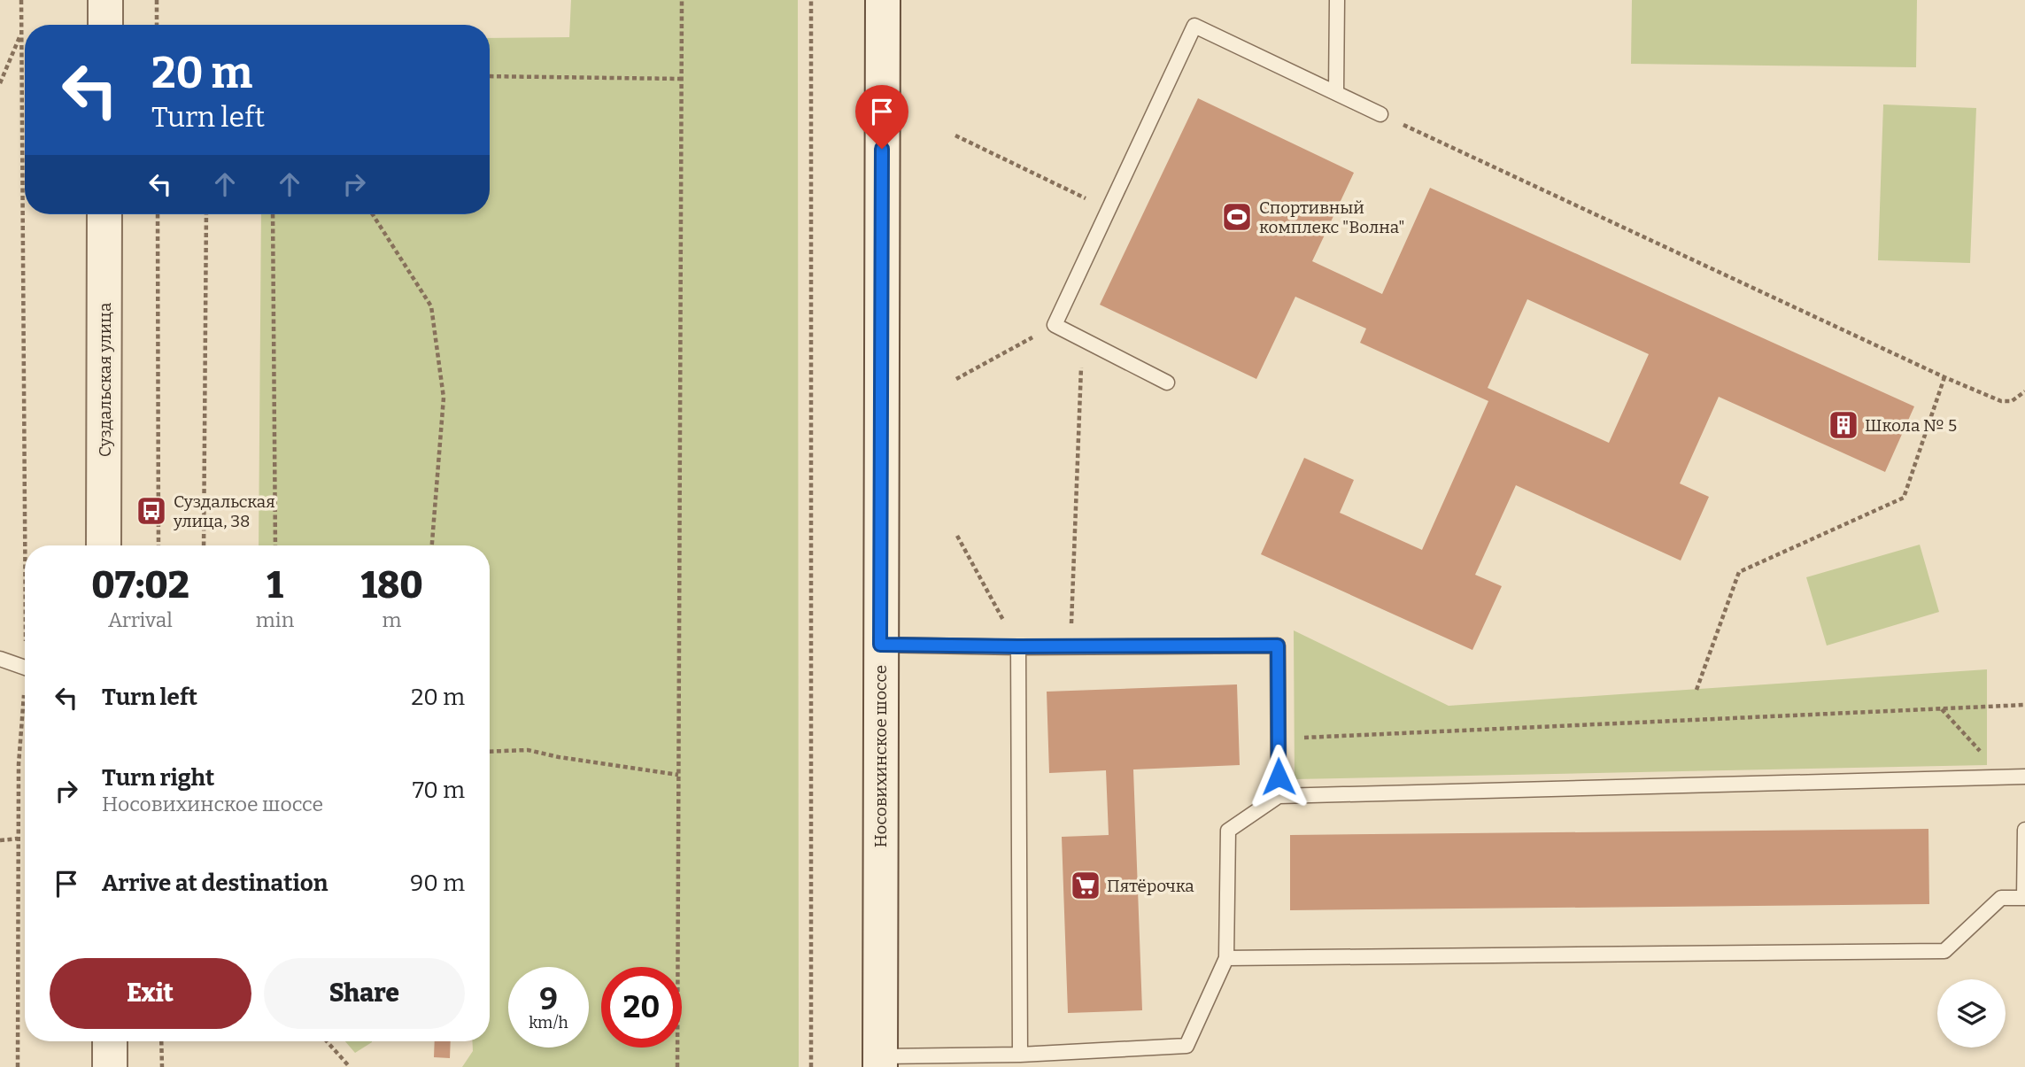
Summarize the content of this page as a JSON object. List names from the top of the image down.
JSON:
{
  "streets": {
    "main road": ["Суздальская улица", "Носовихинское шоссе"]
  },
  "places": {
    "sports": ["Спортивный комплекс \"Волна\""],
    "building": ["Школа № 5"],
    "bus stop": ["Суздальская улица, 38"],
    "supermarket": ["Пятёрочка"]
  },
  "page": {
    "turn": ["20 m", "Turn left"],
    "eta": [
      "07:02",
      "Arrival",
      "1",
      "min",
      "180",
      "m"
    ],
    "list": [
      {
        "name": "Turn left",
        "value": "20 m"
      },
      {
        "name": "Turn right",
        "note": "Носовихинское шоссе",
        "value": "70 m"
      },
      {
        "name": "Arrive at destination",
        "value": "90 m"
      }
    ],
    "buttons": ["Exit", "Share"],
    "speed": "9 km/h",
    "limit": "20"
  }
}
